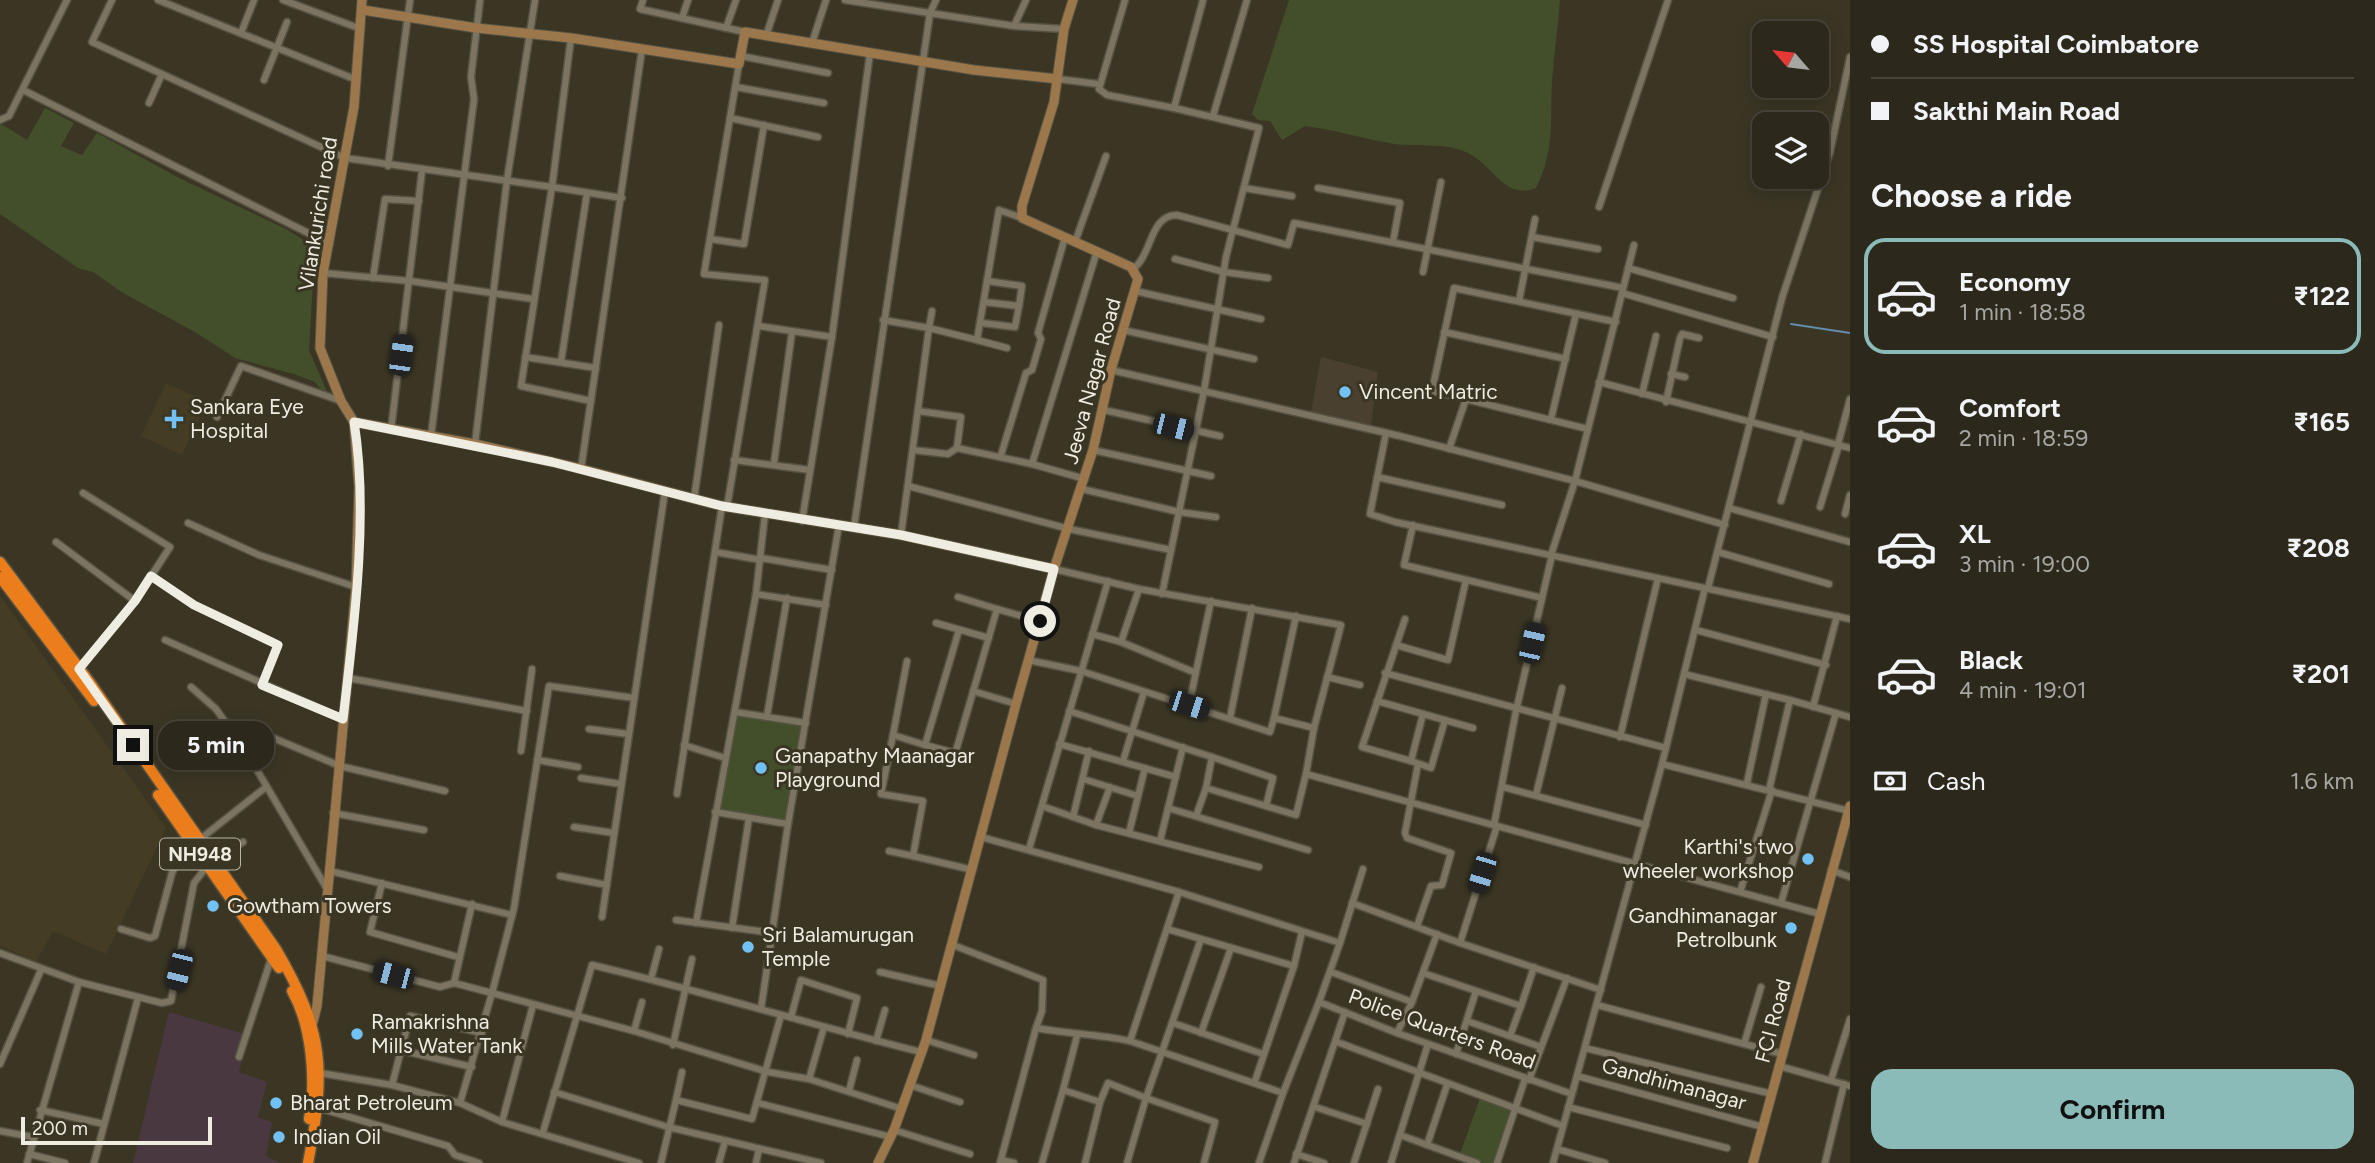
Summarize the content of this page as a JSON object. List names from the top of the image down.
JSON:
{
  "streets": {
    "highway": ["NH948"],
    "street": [
      "Vilankurichi road",
      "Jeeva Nagar Road",
      "FCI Road",
      "Police Quarters Road",
      "Gandhimanagar"
    ]
  },
  "crossings": [
    ["Vilankurichi road", "NH948"],
    ["FCI Road", "Gandhimanagar"]
  ],
  "places": {
    "other": [
      "Vincent Matric",
      "Ganapathy Maanagar Playground",
      "Karthi's two wheeler workshop",
      "Gowtham Towers",
      "Gandhimanagar Petrolbunk",
      "Sri Balamurugan Temple",
      "Ramakrishna Mills Water Tank",
      "Bharat Petroleum",
      "Indian Oil"
    ],
    "health": ["Sankara Eye Hospital"]
  },
  "scale_bar": "200 m",
  "north": "top left",
  "page": {
    "banner": ["SS Hospital Coimbatore", "Sakthi Main Road"],
    "heading": "Choose a ride",
    "list": [
      {
        "name": "Economy",
        "note": "1 min · 18:58",
        "value": "₹122"
      },
      {
        "name": "Comfort",
        "note": "2 min · 18:59",
        "value": "₹165"
      },
      {
        "name": "XL",
        "note": "3 min · 19:00",
        "value": "₹208"
      },
      {
        "name": "Black",
        "note": "4 min · 19:01",
        "value": "₹201"
      }
    ],
    "bubble": "5 min",
    "pay": ["Cash", "1.6 km"],
    "buttons": "Confirm",
    "scale": "200 m"
  }
}
